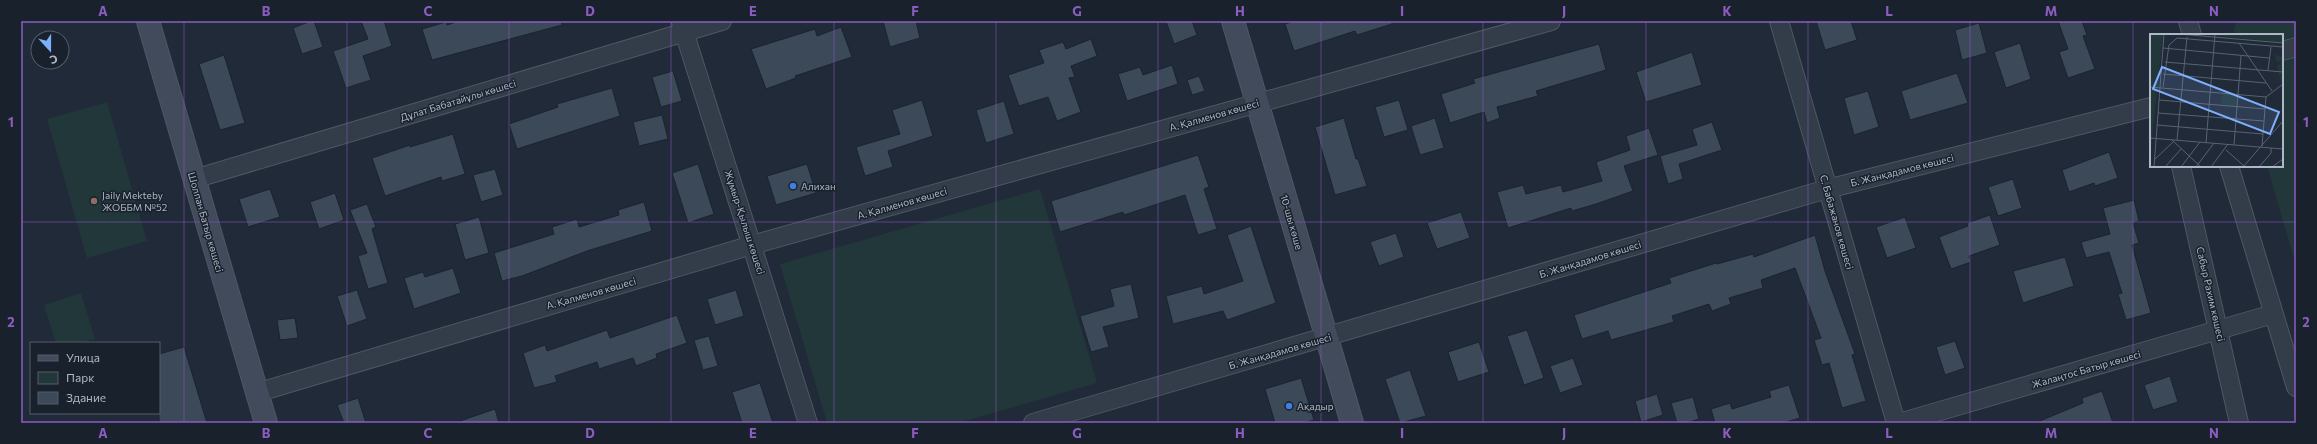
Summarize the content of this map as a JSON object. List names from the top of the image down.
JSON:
{
  "streets": {
    "street": [
      "Дұлат Бабатайұлы көшесі",
      "А. Қалменов көшесі",
      "Б. Жанқадамов көшесі",
      "Шолпан Батыр көшесі",
      "Жұмыр-Қылыш көшесі",
      "10-шы көше",
      "С. Бабажанов көшесі",
      "Сабыр Рахим көшесі",
      "Жалаңтос Батыр көшесі"
    ]
  },
  "crossings": [
    ["Дұлат Бабатайұлы көшесі", "Шолпан Батыр көшесі"],
    ["Дұлат Бабатайұлы көшесі", "Жұмыр-Қылыш көшесі"],
    ["А. Қалменов көшесі", "Шолпан Батыр көшесі"],
    ["А. Қалменов көшесі", "Жұмыр-Қылыш көшесі"],
    ["А. Қалменов көшесі", "10-шы көше"],
    ["Б. Жанқадамов көшесі", "10-шы көше"],
    ["Б. Жанқадамов көшесі", "С. Бабажанов көшесі"],
    ["С. Бабажанов көшесі", "Жалаңтос Батыр көшесі"],
    ["Сабыр Рахим көшесі", "Жалаңтос Батыр көшесі"]
  ],
  "places": ["Алихан", "Jaily Mekteby ЖОББМ №52", "Ақадыр"],
  "legend": ["Улица", "Парк", "Здание"],
  "north": "bottom",
  "grid": {
    "columns": [
      "A",
      "B",
      "C",
      "D",
      "E",
      "F",
      "G",
      "H",
      "I",
      "J",
      "K",
      "L",
      "M",
      "N"
    ],
    "rows": ["1", "2"]
  }
}
